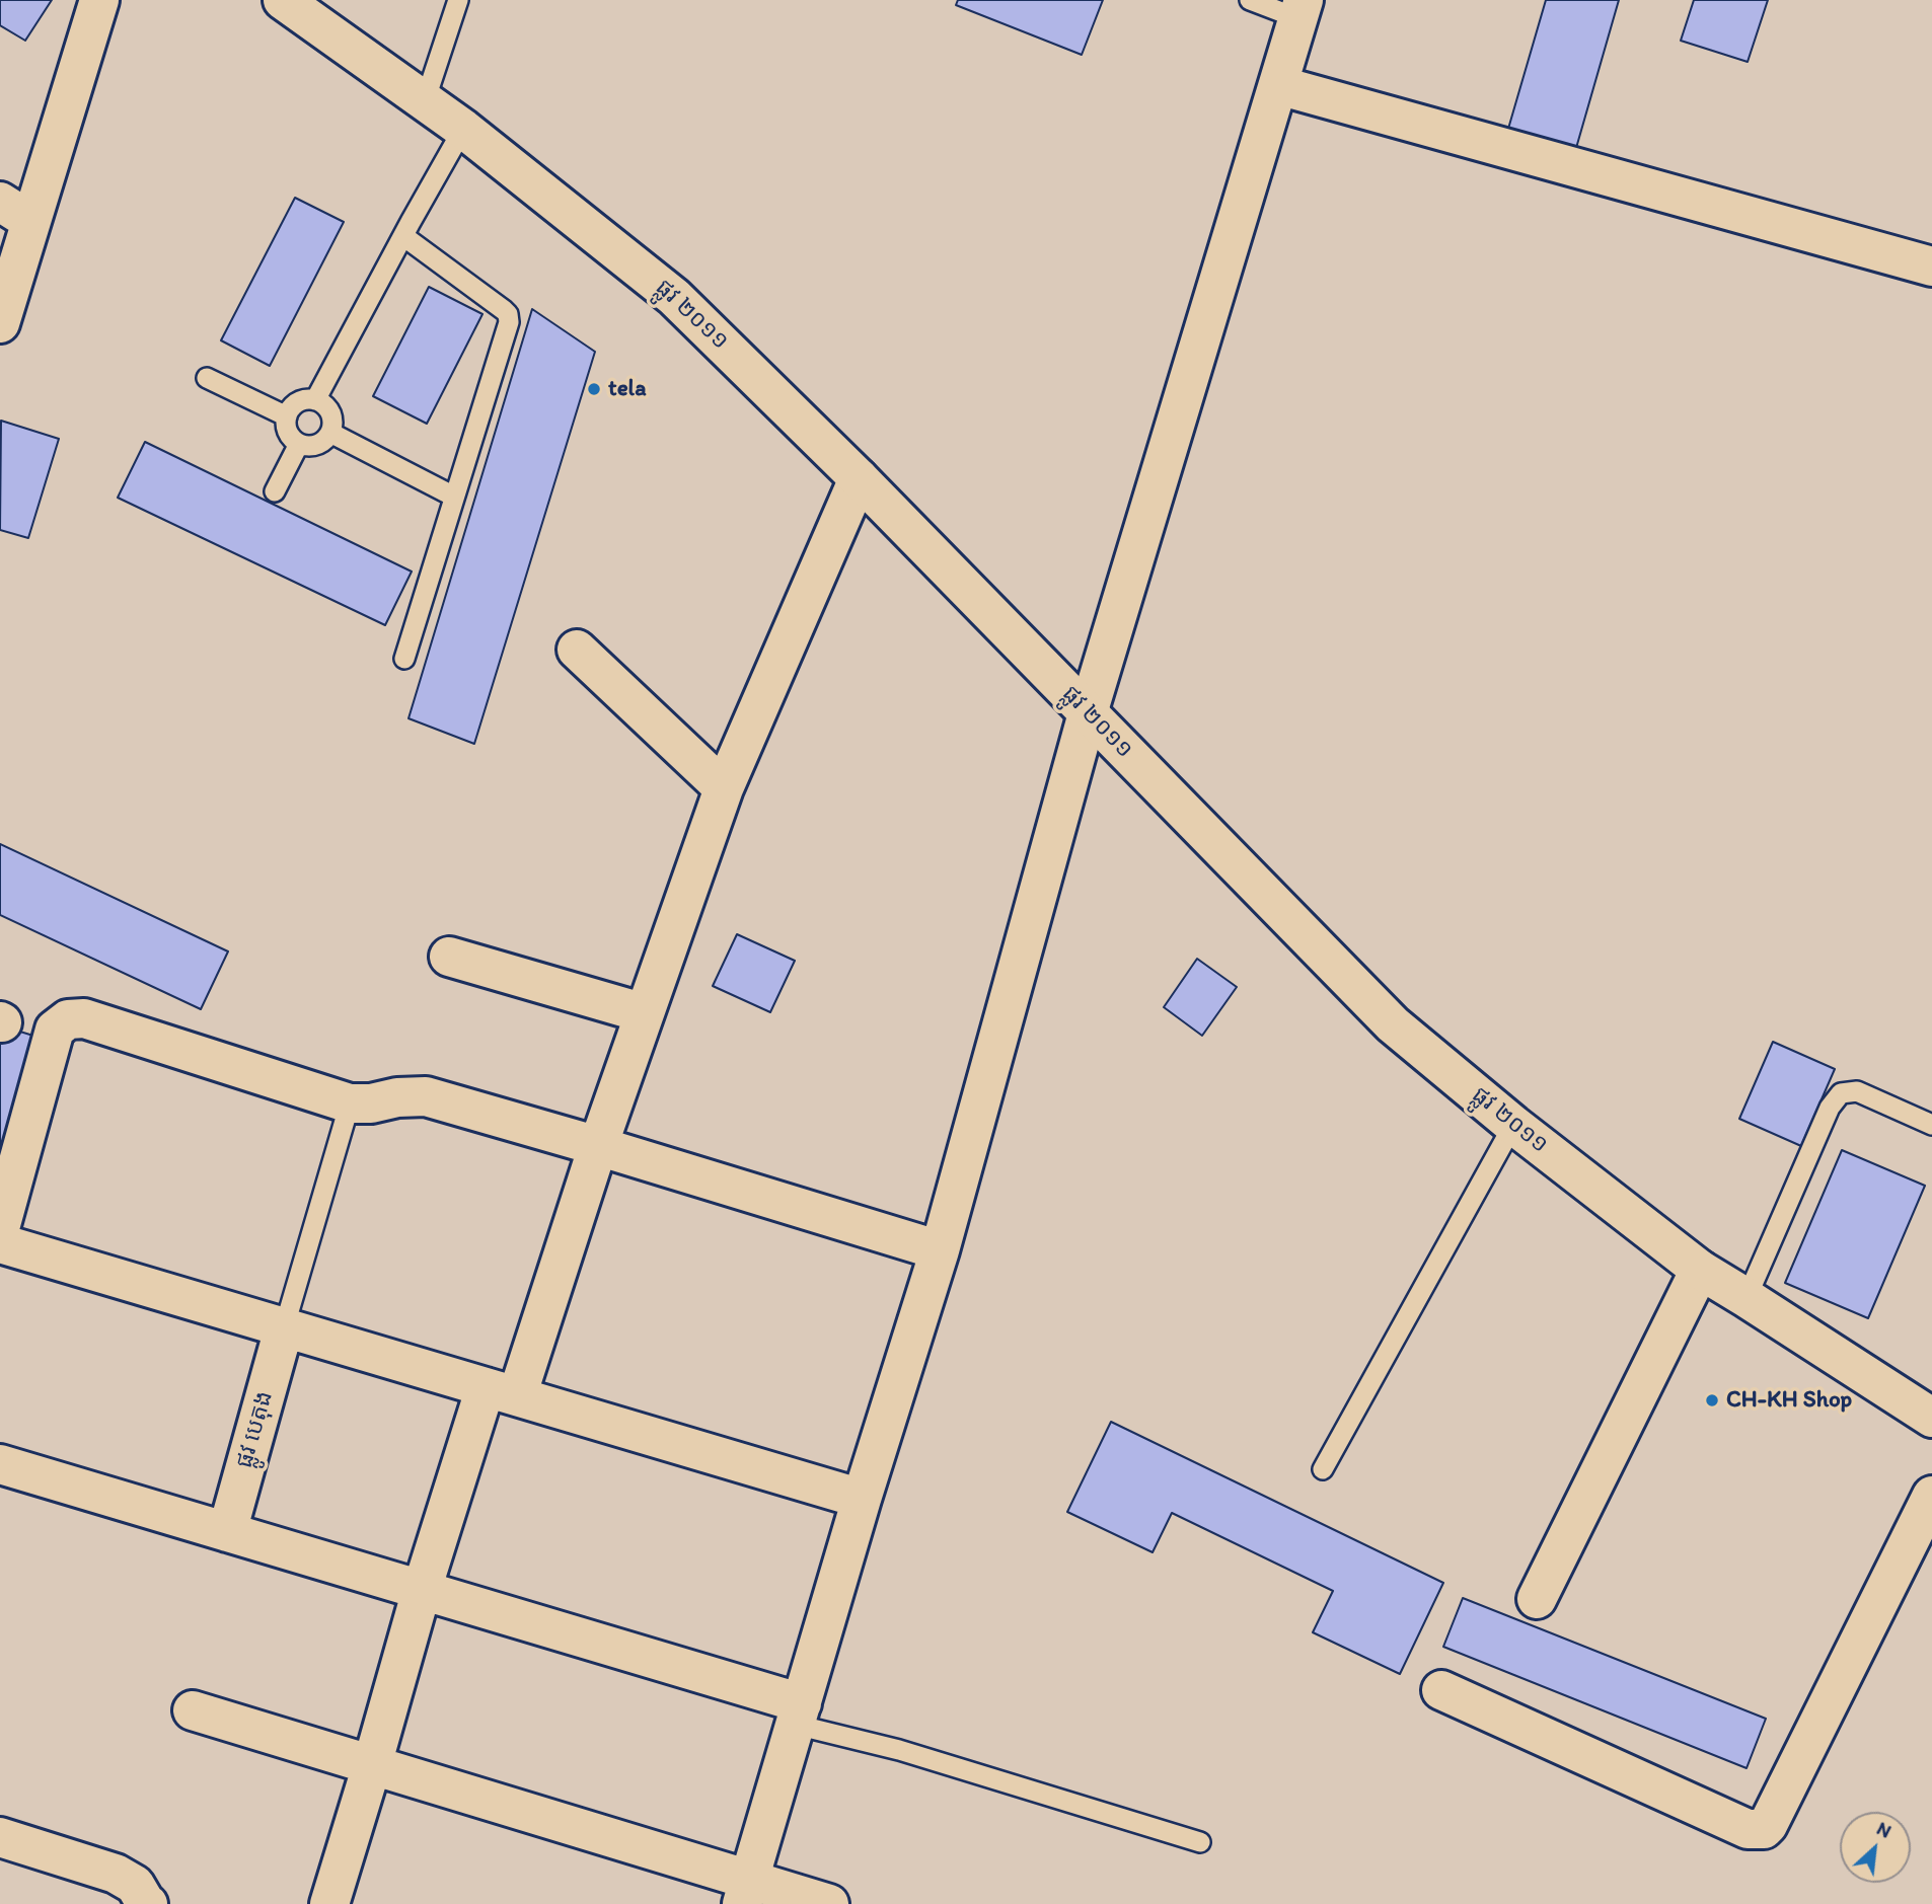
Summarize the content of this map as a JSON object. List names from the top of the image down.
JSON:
{
  "streets": {
    "street": ["ផ្លូវ ២០១១", "ផ្លូវ បេតុង"]
  },
  "places": ["tela", "CH-KH Shop"],
  "north": "top right"
}
